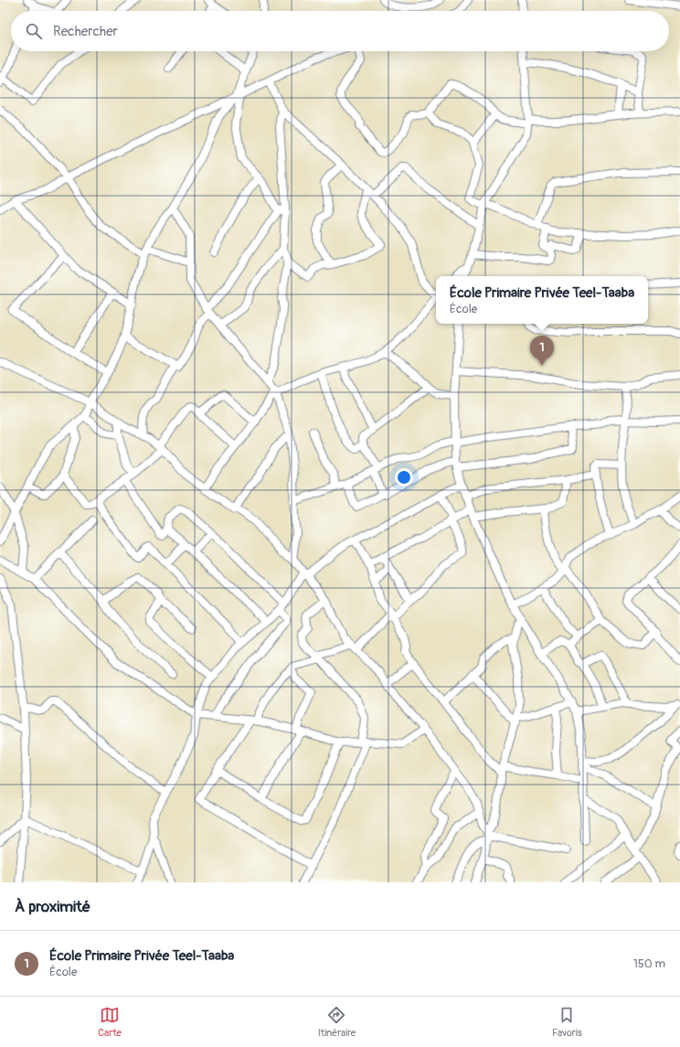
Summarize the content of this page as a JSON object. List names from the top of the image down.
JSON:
{
  "page": {
    "search": "Rechercher",
    "popup": ["École Primaire Privée Teel-Taaba", "École"],
    "pins": "1",
    "heading": "À proximité",
    "list": [
      {
        "mark": "1",
        "name": "École Primaire Privée Teel-Taaba",
        "note": "École",
        "value": "150 m"
      }
    ],
    "nav": ["Carte", "Itinéraire", "Favoris"]
  }
}
